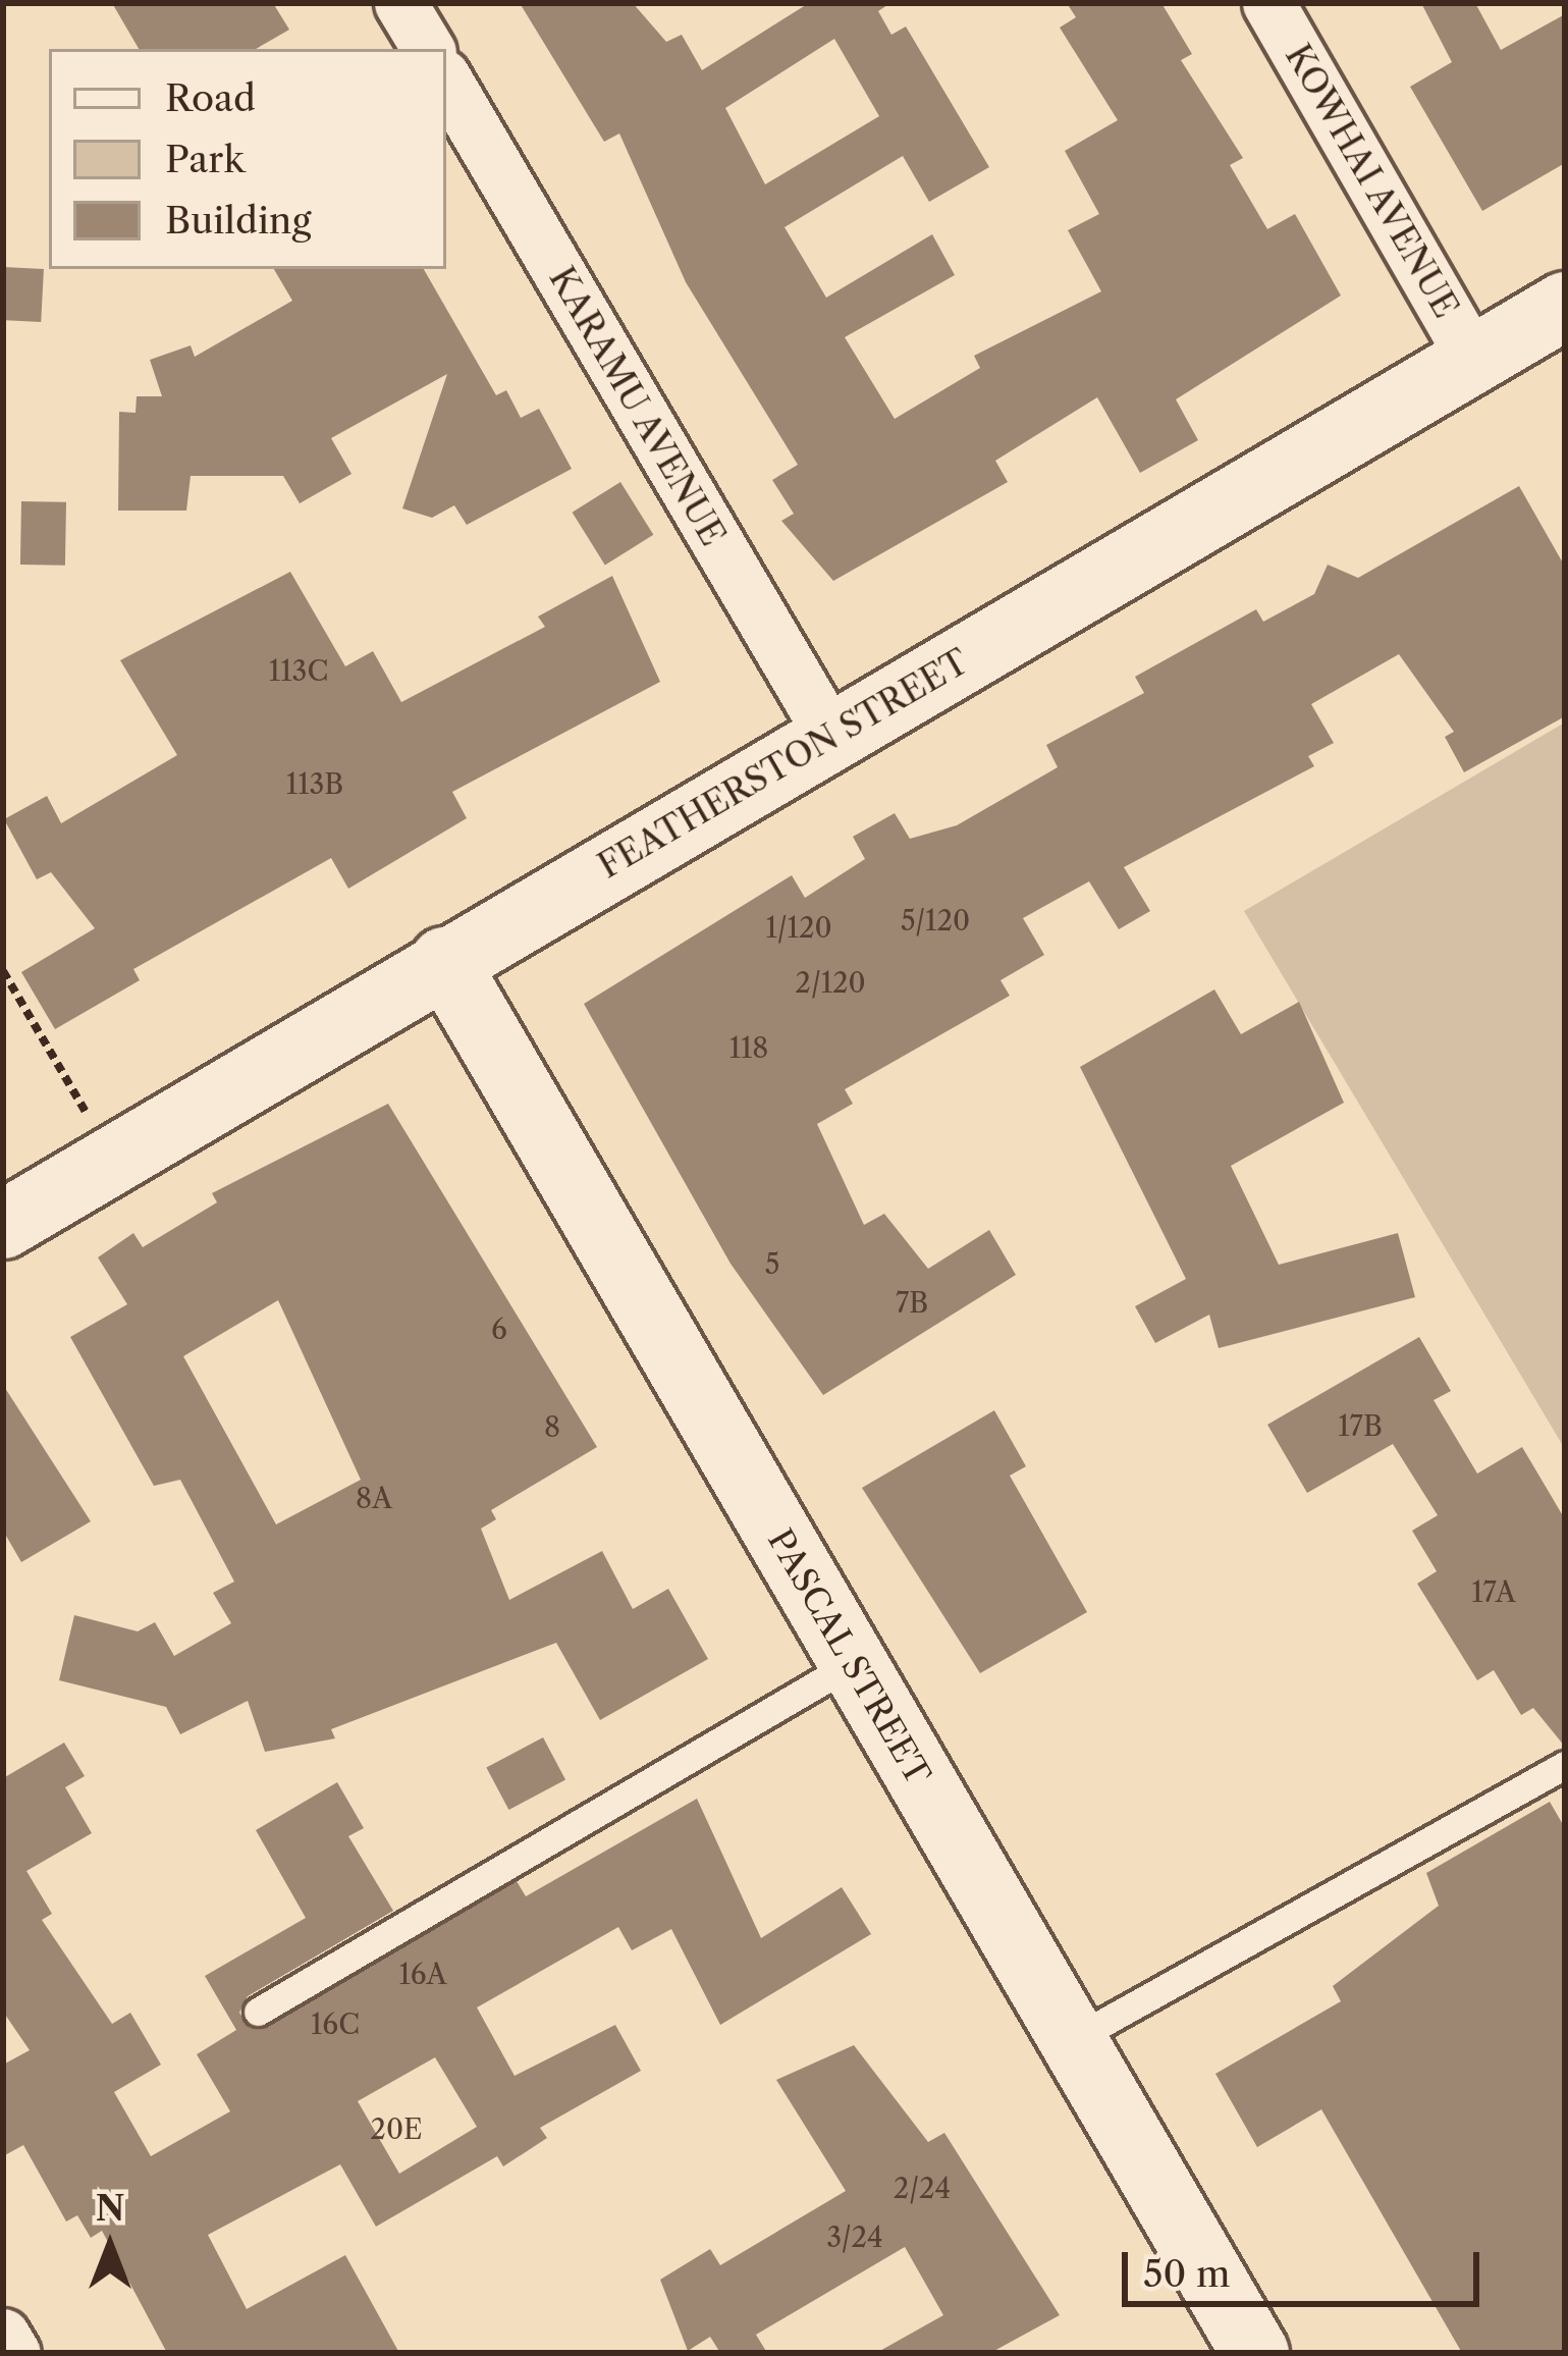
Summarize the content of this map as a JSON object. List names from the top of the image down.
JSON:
{
  "streets": {
    "main road": ["FEATHERSTON STREET", "PASCAL STREET"],
    "street": ["KOWHAI AVENUE", "KARAMU AVENUE"]
  },
  "crossings": [
    ["KOWHAI AVENUE", "FEATHERSTON STREET"],
    ["KARAMU AVENUE", "FEATHERSTON STREET"],
    ["FEATHERSTON STREET", "PASCAL STREET"]
  ],
  "house_numbers": [
    "113C",
    "113B",
    "5/120",
    "1/120",
    "2/120",
    "118",
    "5",
    "7B",
    "6",
    "17B",
    "8",
    "8A",
    "17A",
    "16A",
    "16C",
    "20E",
    "2/24",
    "3/24"
  ],
  "legend": ["Road", "Park", "Building"],
  "scale_bar": "50 m",
  "north": "top"
}
